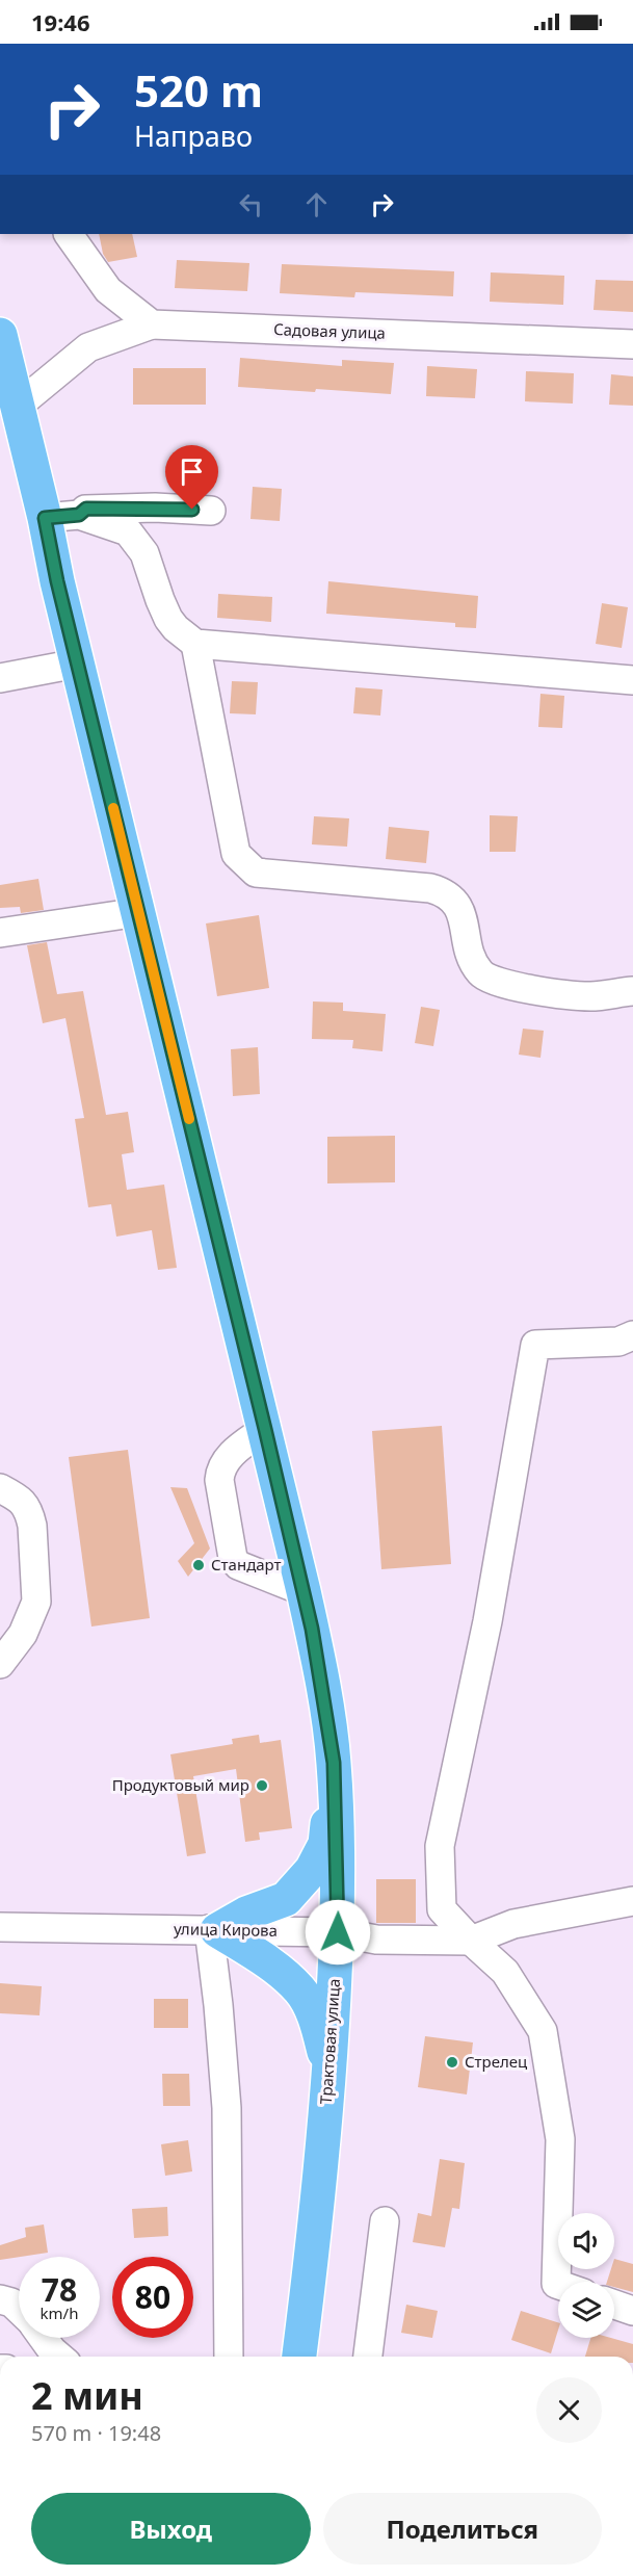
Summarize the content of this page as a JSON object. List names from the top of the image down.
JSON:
{
  "streets": {
    "highway": ["Трактовая улица"],
    "street": ["Садовая улица", "улица Кирова"]
  },
  "crossings": [
    ["улица Кирова", "Трактовая улица"]
  ],
  "places": ["Стандарт", "Продуктовый мир", "Стрелец"],
  "page": {
    "status": "19:46",
    "turn": ["520 m", "Направо"],
    "speed": "78 km/h",
    "limit": "80",
    "heading": ["2 мин", "570 m · 19:48"],
    "buttons": ["Выход", "Поделиться"]
  }
}
